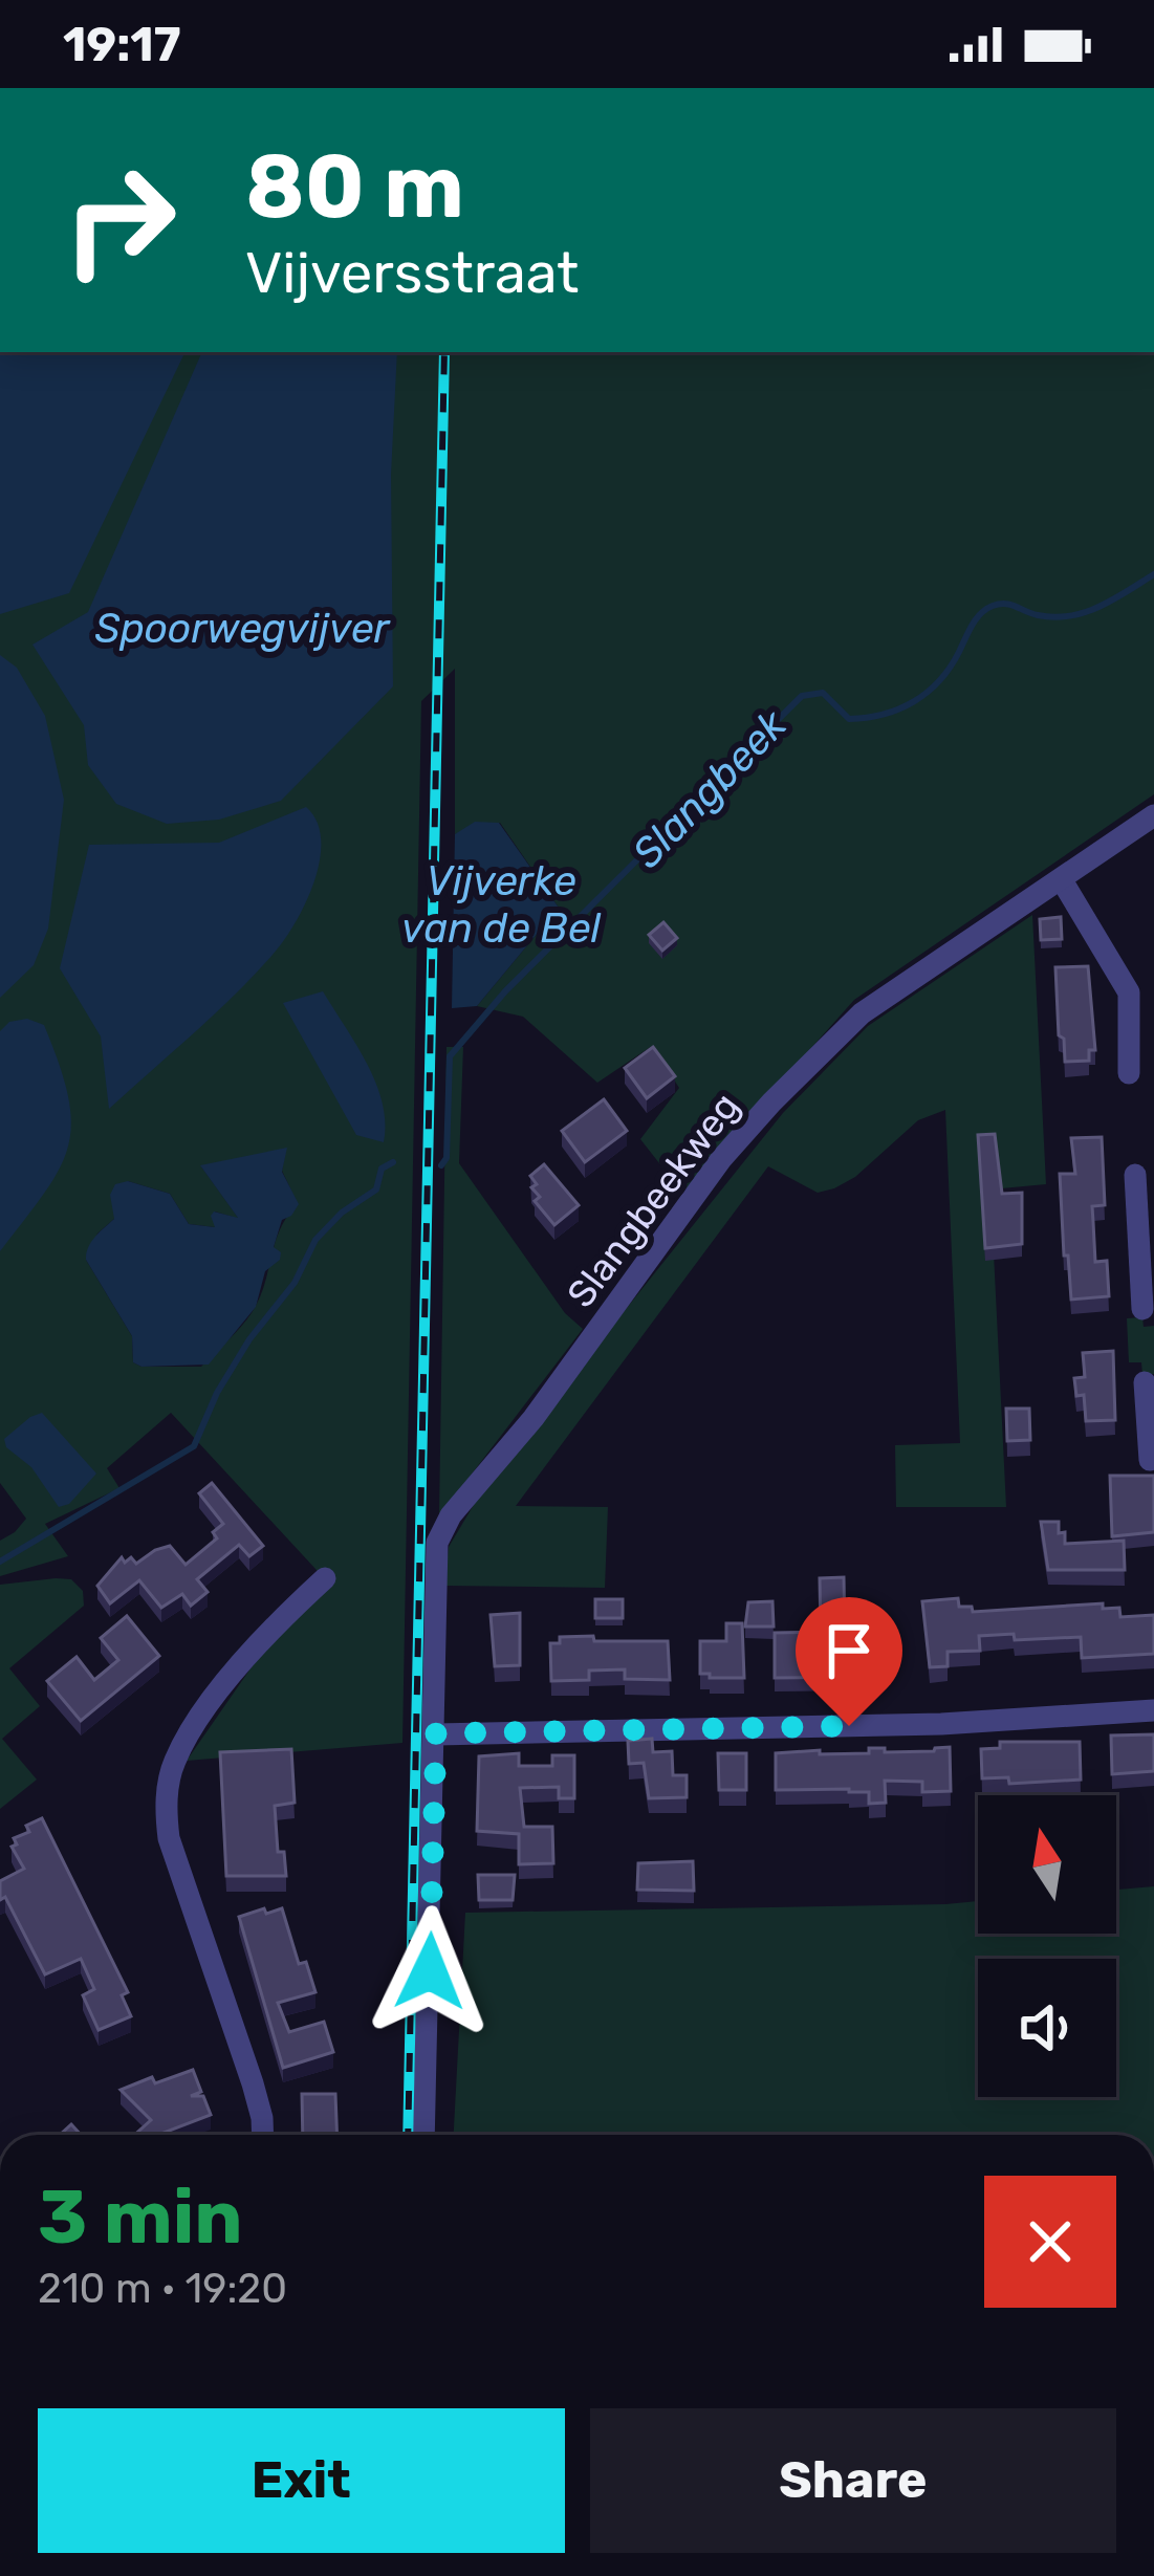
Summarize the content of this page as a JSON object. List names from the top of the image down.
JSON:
{
  "streets": {
    "street": ["Slangbeekweg"]
  },
  "water": ["Spoorwegvijver", "Slangbeek", "Vijverke van de Bel"],
  "north": "top",
  "page": {
    "status": "19:17",
    "turn": ["80 m", "Vijversstraat"],
    "heading": ["3 min", "210 m · 19:20"],
    "buttons": ["Exit", "Share"]
  }
}
